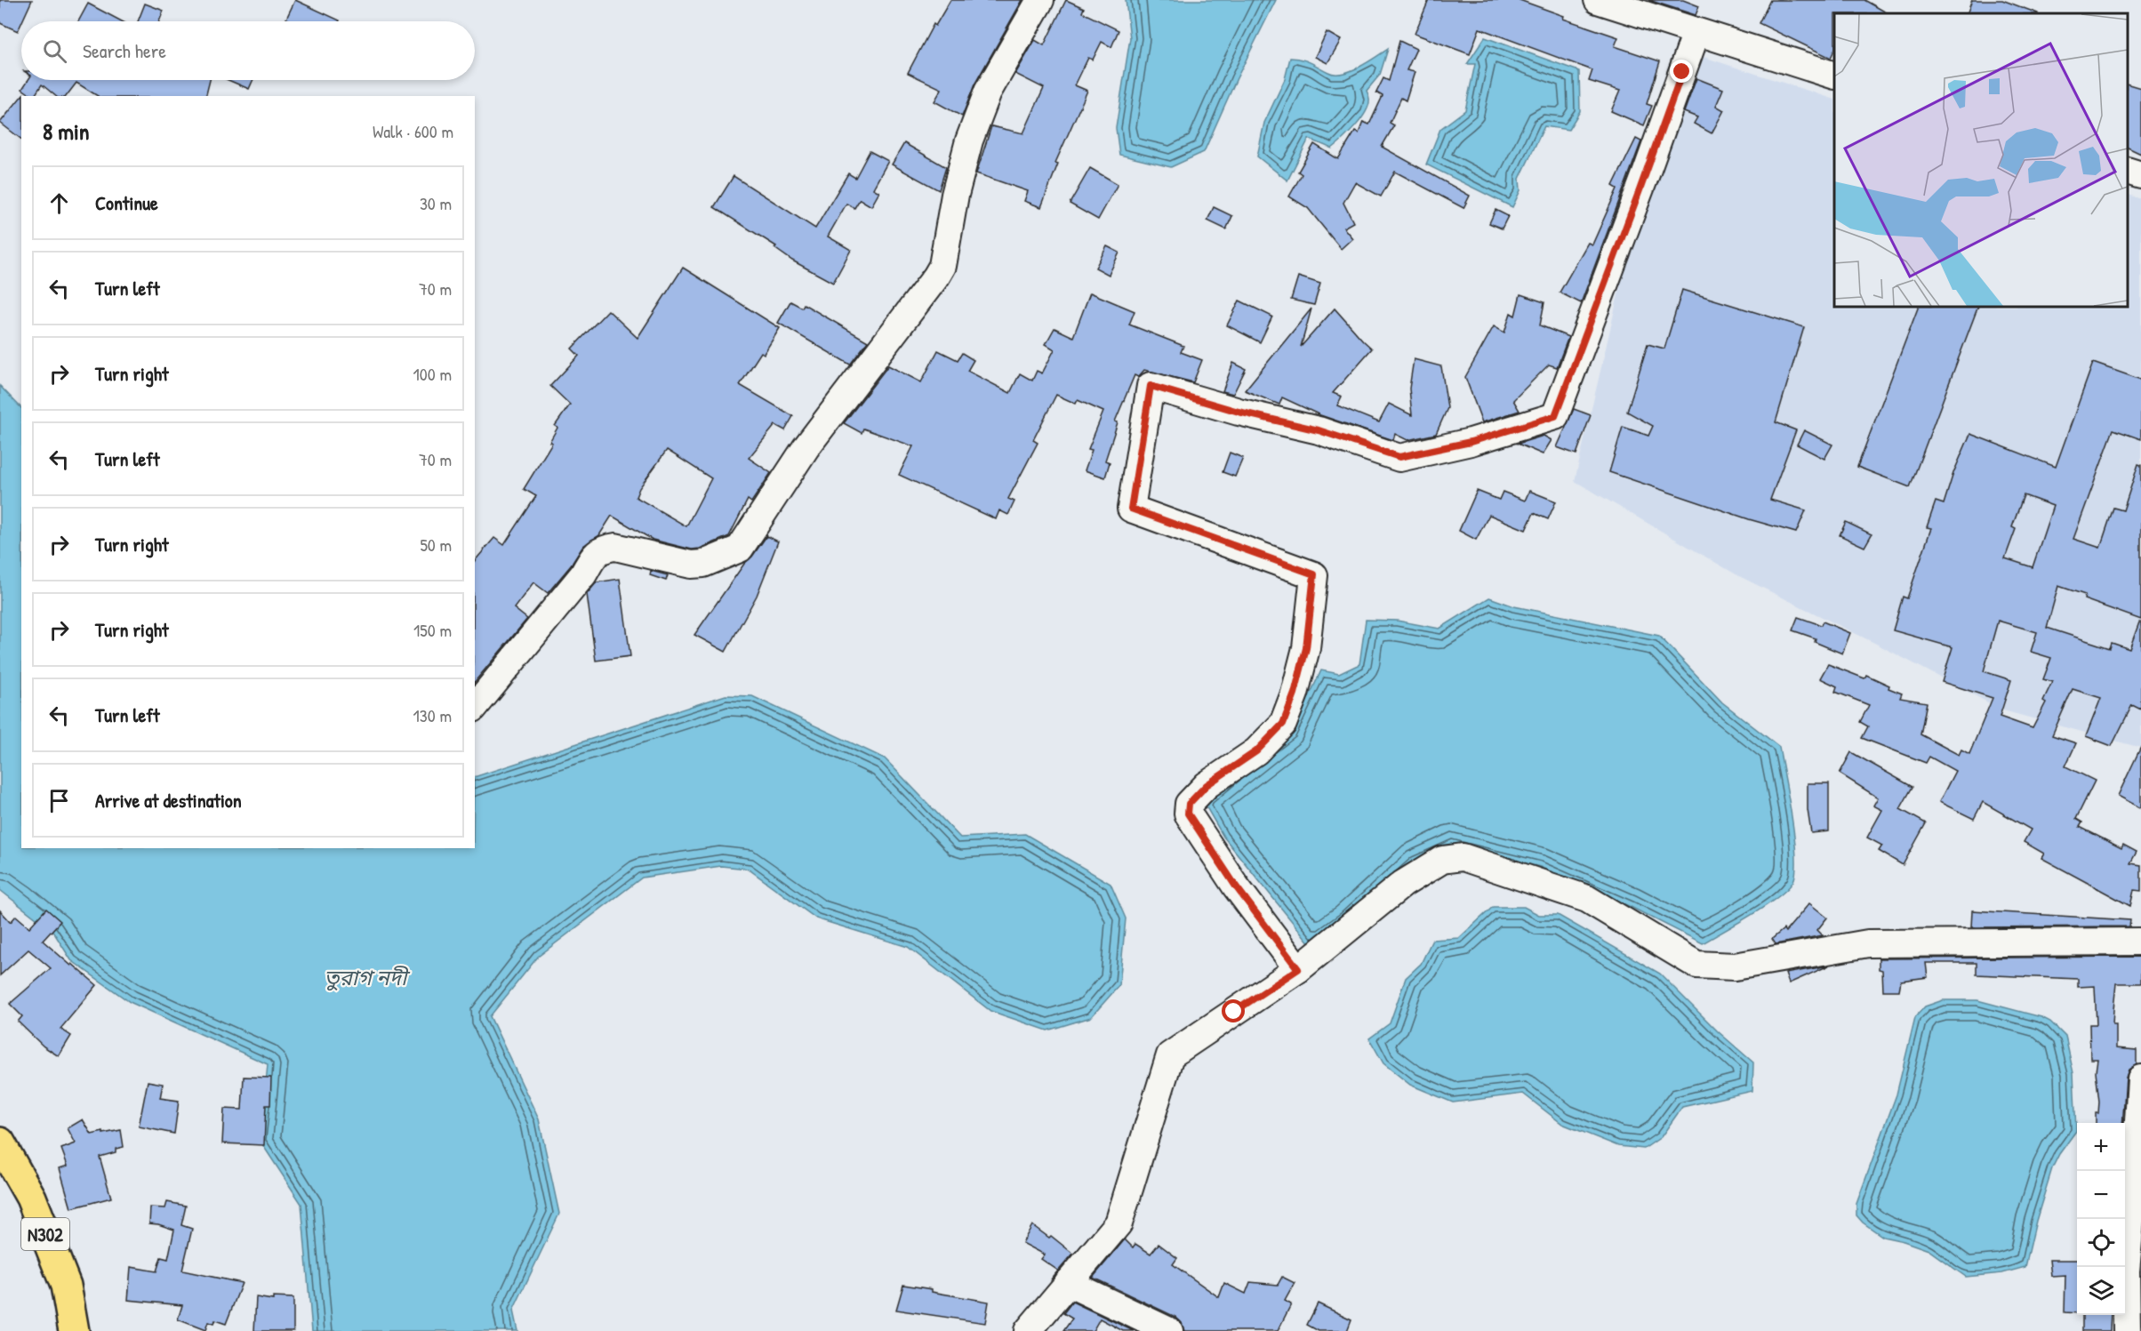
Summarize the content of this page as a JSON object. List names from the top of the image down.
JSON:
{
  "streets": {
    "highway": ["N302"]
  },
  "water": ["তুরাগ নদী"],
  "page": {
    "search": "Search here",
    "heading": ["8 min", "Walk · 600 m"],
    "list": [
      ["Continue", "30 m"],
      ["Turn left", "70 m"],
      ["Turn right", "100 m"],
      ["Turn left", "70 m"],
      ["Turn right", "50 m"],
      ["Turn right", "150 m"],
      ["Turn left", "130 m"],
      "Arrive at destination"
    ],
    "map_buttons": ["+", "−"]
  }
}
